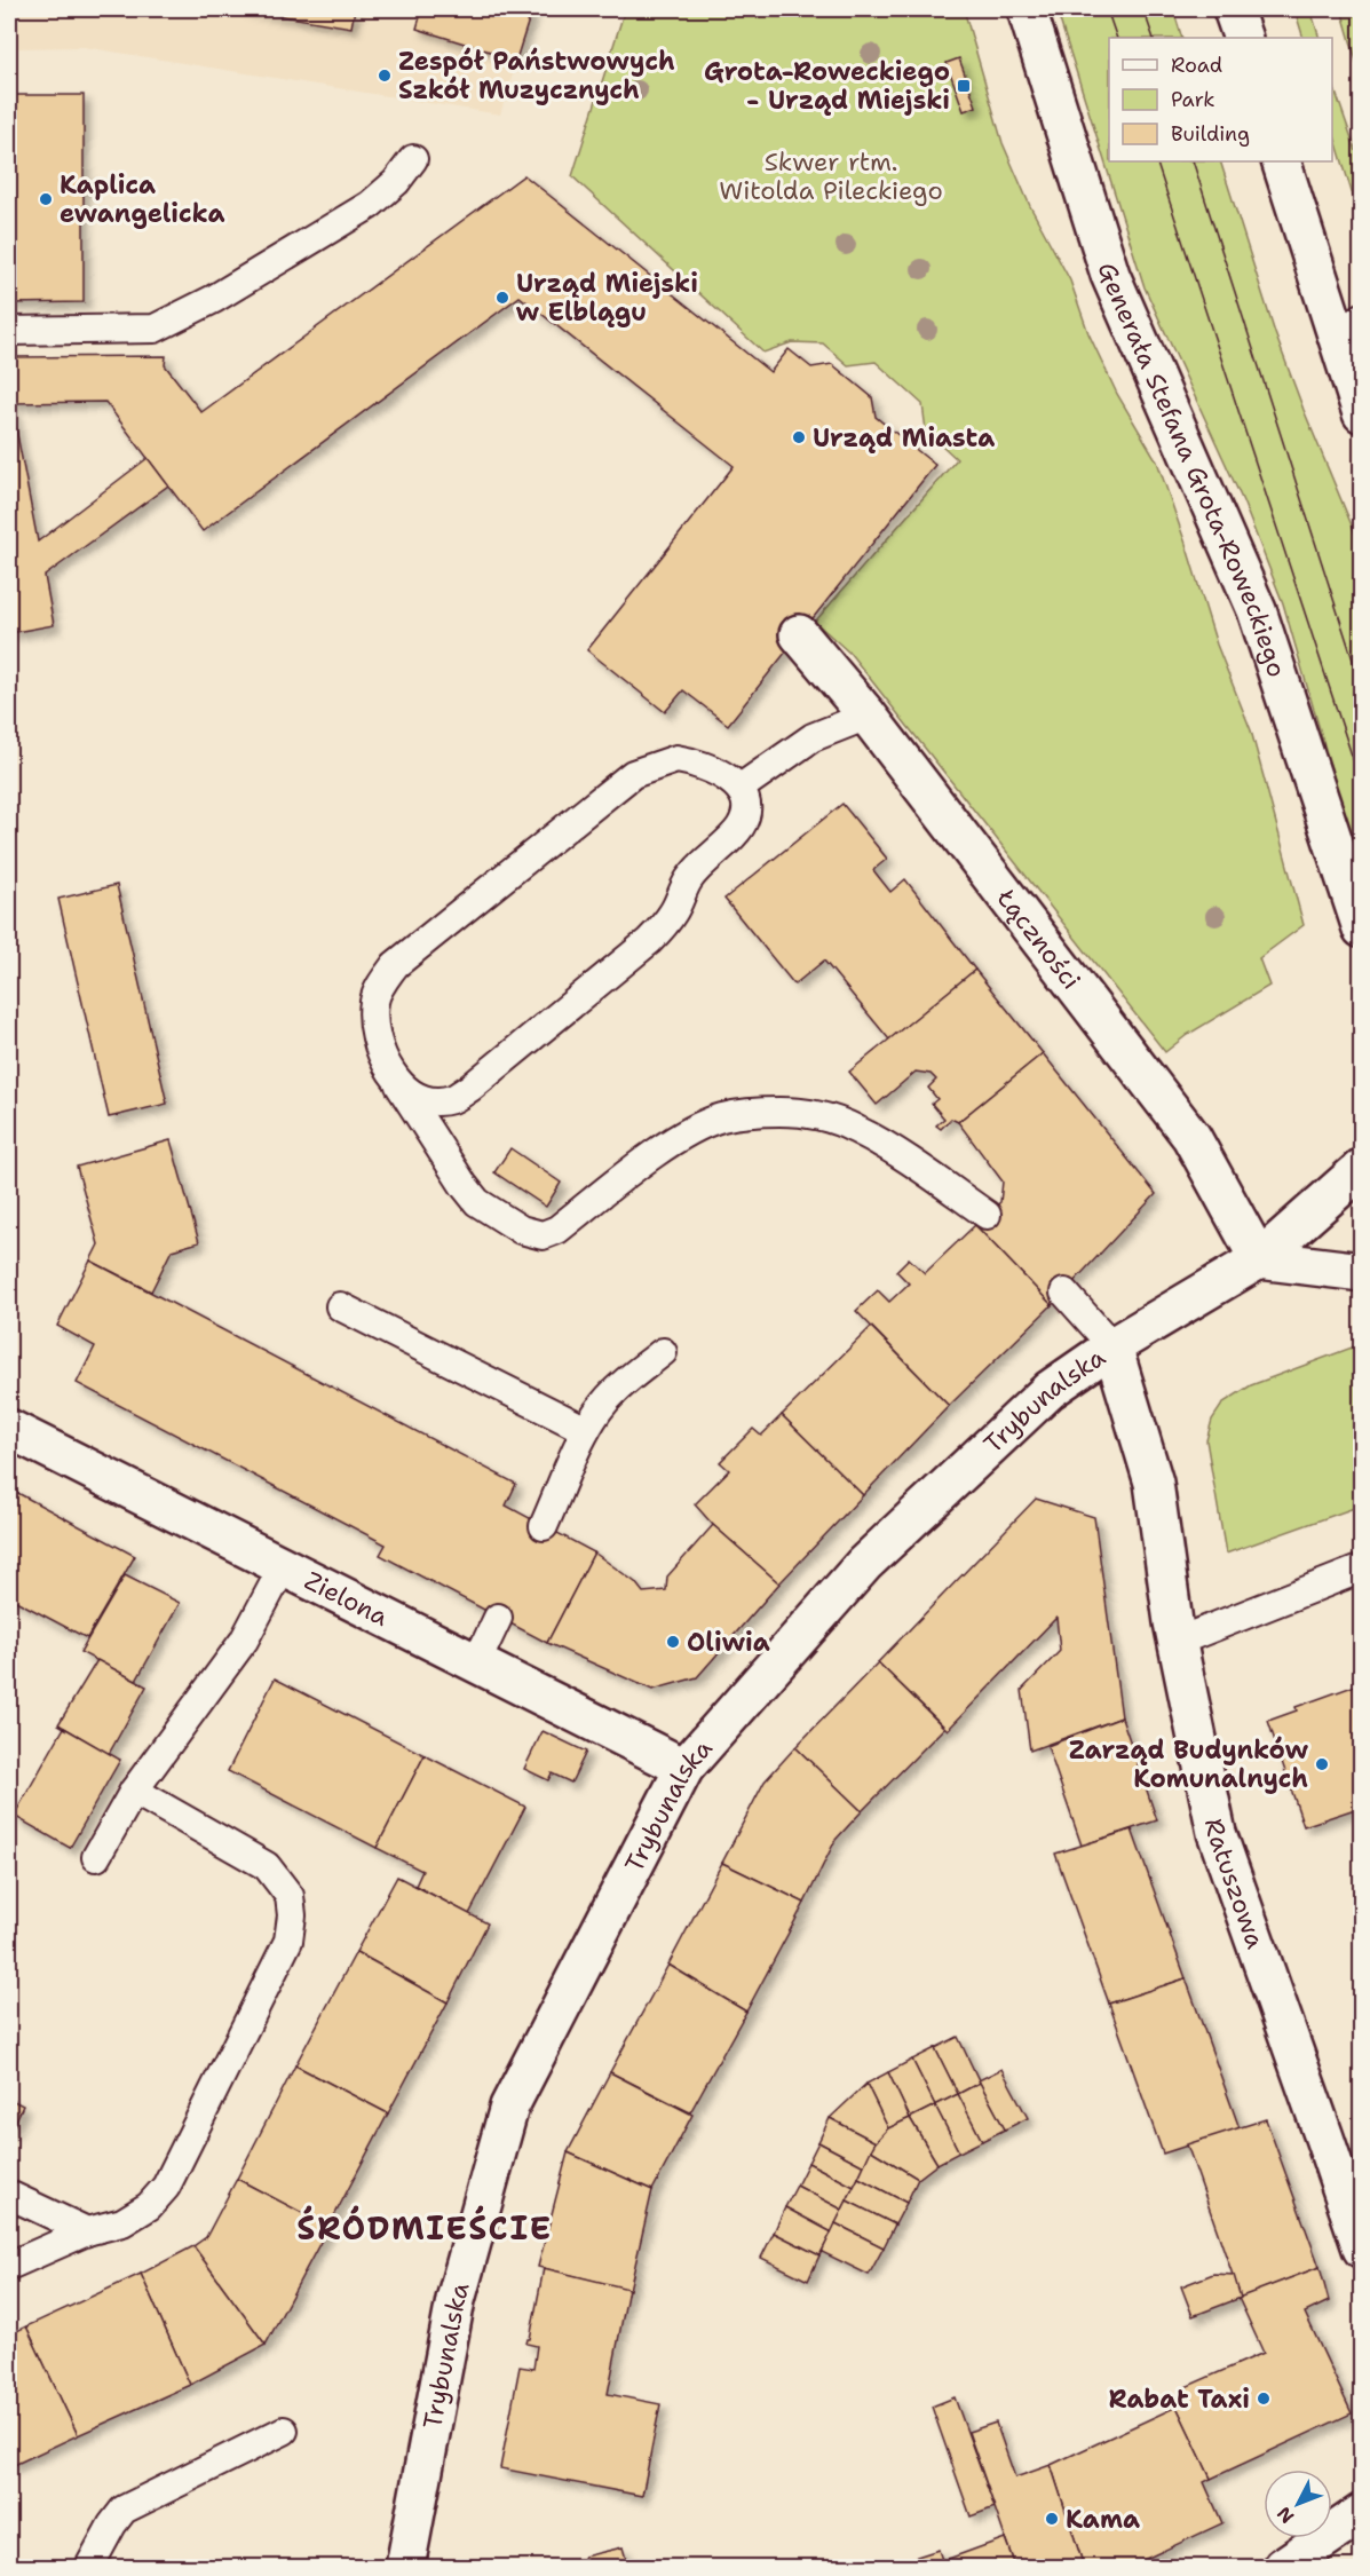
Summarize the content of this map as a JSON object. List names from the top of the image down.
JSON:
{
  "streets": {
    "street": [
      "Generała Stefana Grota-Roweckiego",
      "Łączności",
      "Trybunalska",
      "Zielona",
      "Ratuszowa"
    ]
  },
  "crossings": [
    ["Łączności", "Trybunalska"],
    ["Trybunalska", "Zielona"],
    ["Trybunalska", "Ratuszowa"]
  ],
  "districts": ["ŚRÓDMIEŚCIE"],
  "parks": ["Skwer rtm. Witolda Pileckiego"],
  "places": {
    "other": [
      "Zespół Państwowych Szkół Muzycznych",
      "Kaplica ewangelicka",
      "Urząd Miejski w Elblągu",
      "Urząd Miasta",
      "Oliwia",
      "Zarząd Budynków Komunalnych",
      "Rabat Taxi",
      "Kama"
    ],
    "transit": ["Grota-Roweckiego - Urząd Miejski"]
  },
  "legend": ["Road", "Park", "Building"],
  "north": "bottom left"
}
